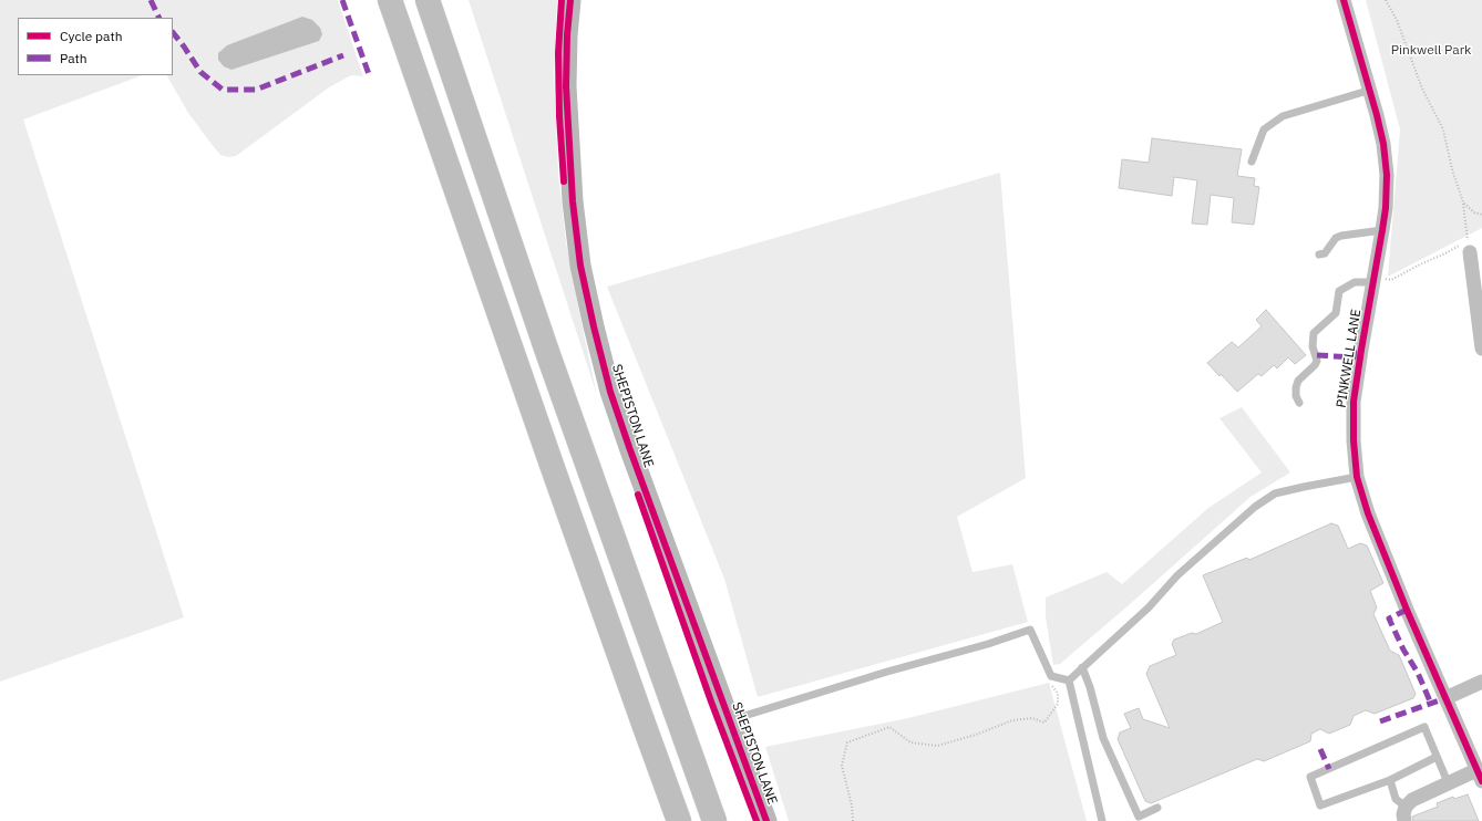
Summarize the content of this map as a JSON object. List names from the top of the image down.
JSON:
{
  "streets": {
    "street": ["PINKWELL LANE", "SHEPISTON LANE"]
  },
  "parks": ["Pinkwell Park"],
  "legend": ["Cycle path", "Path"]
}
